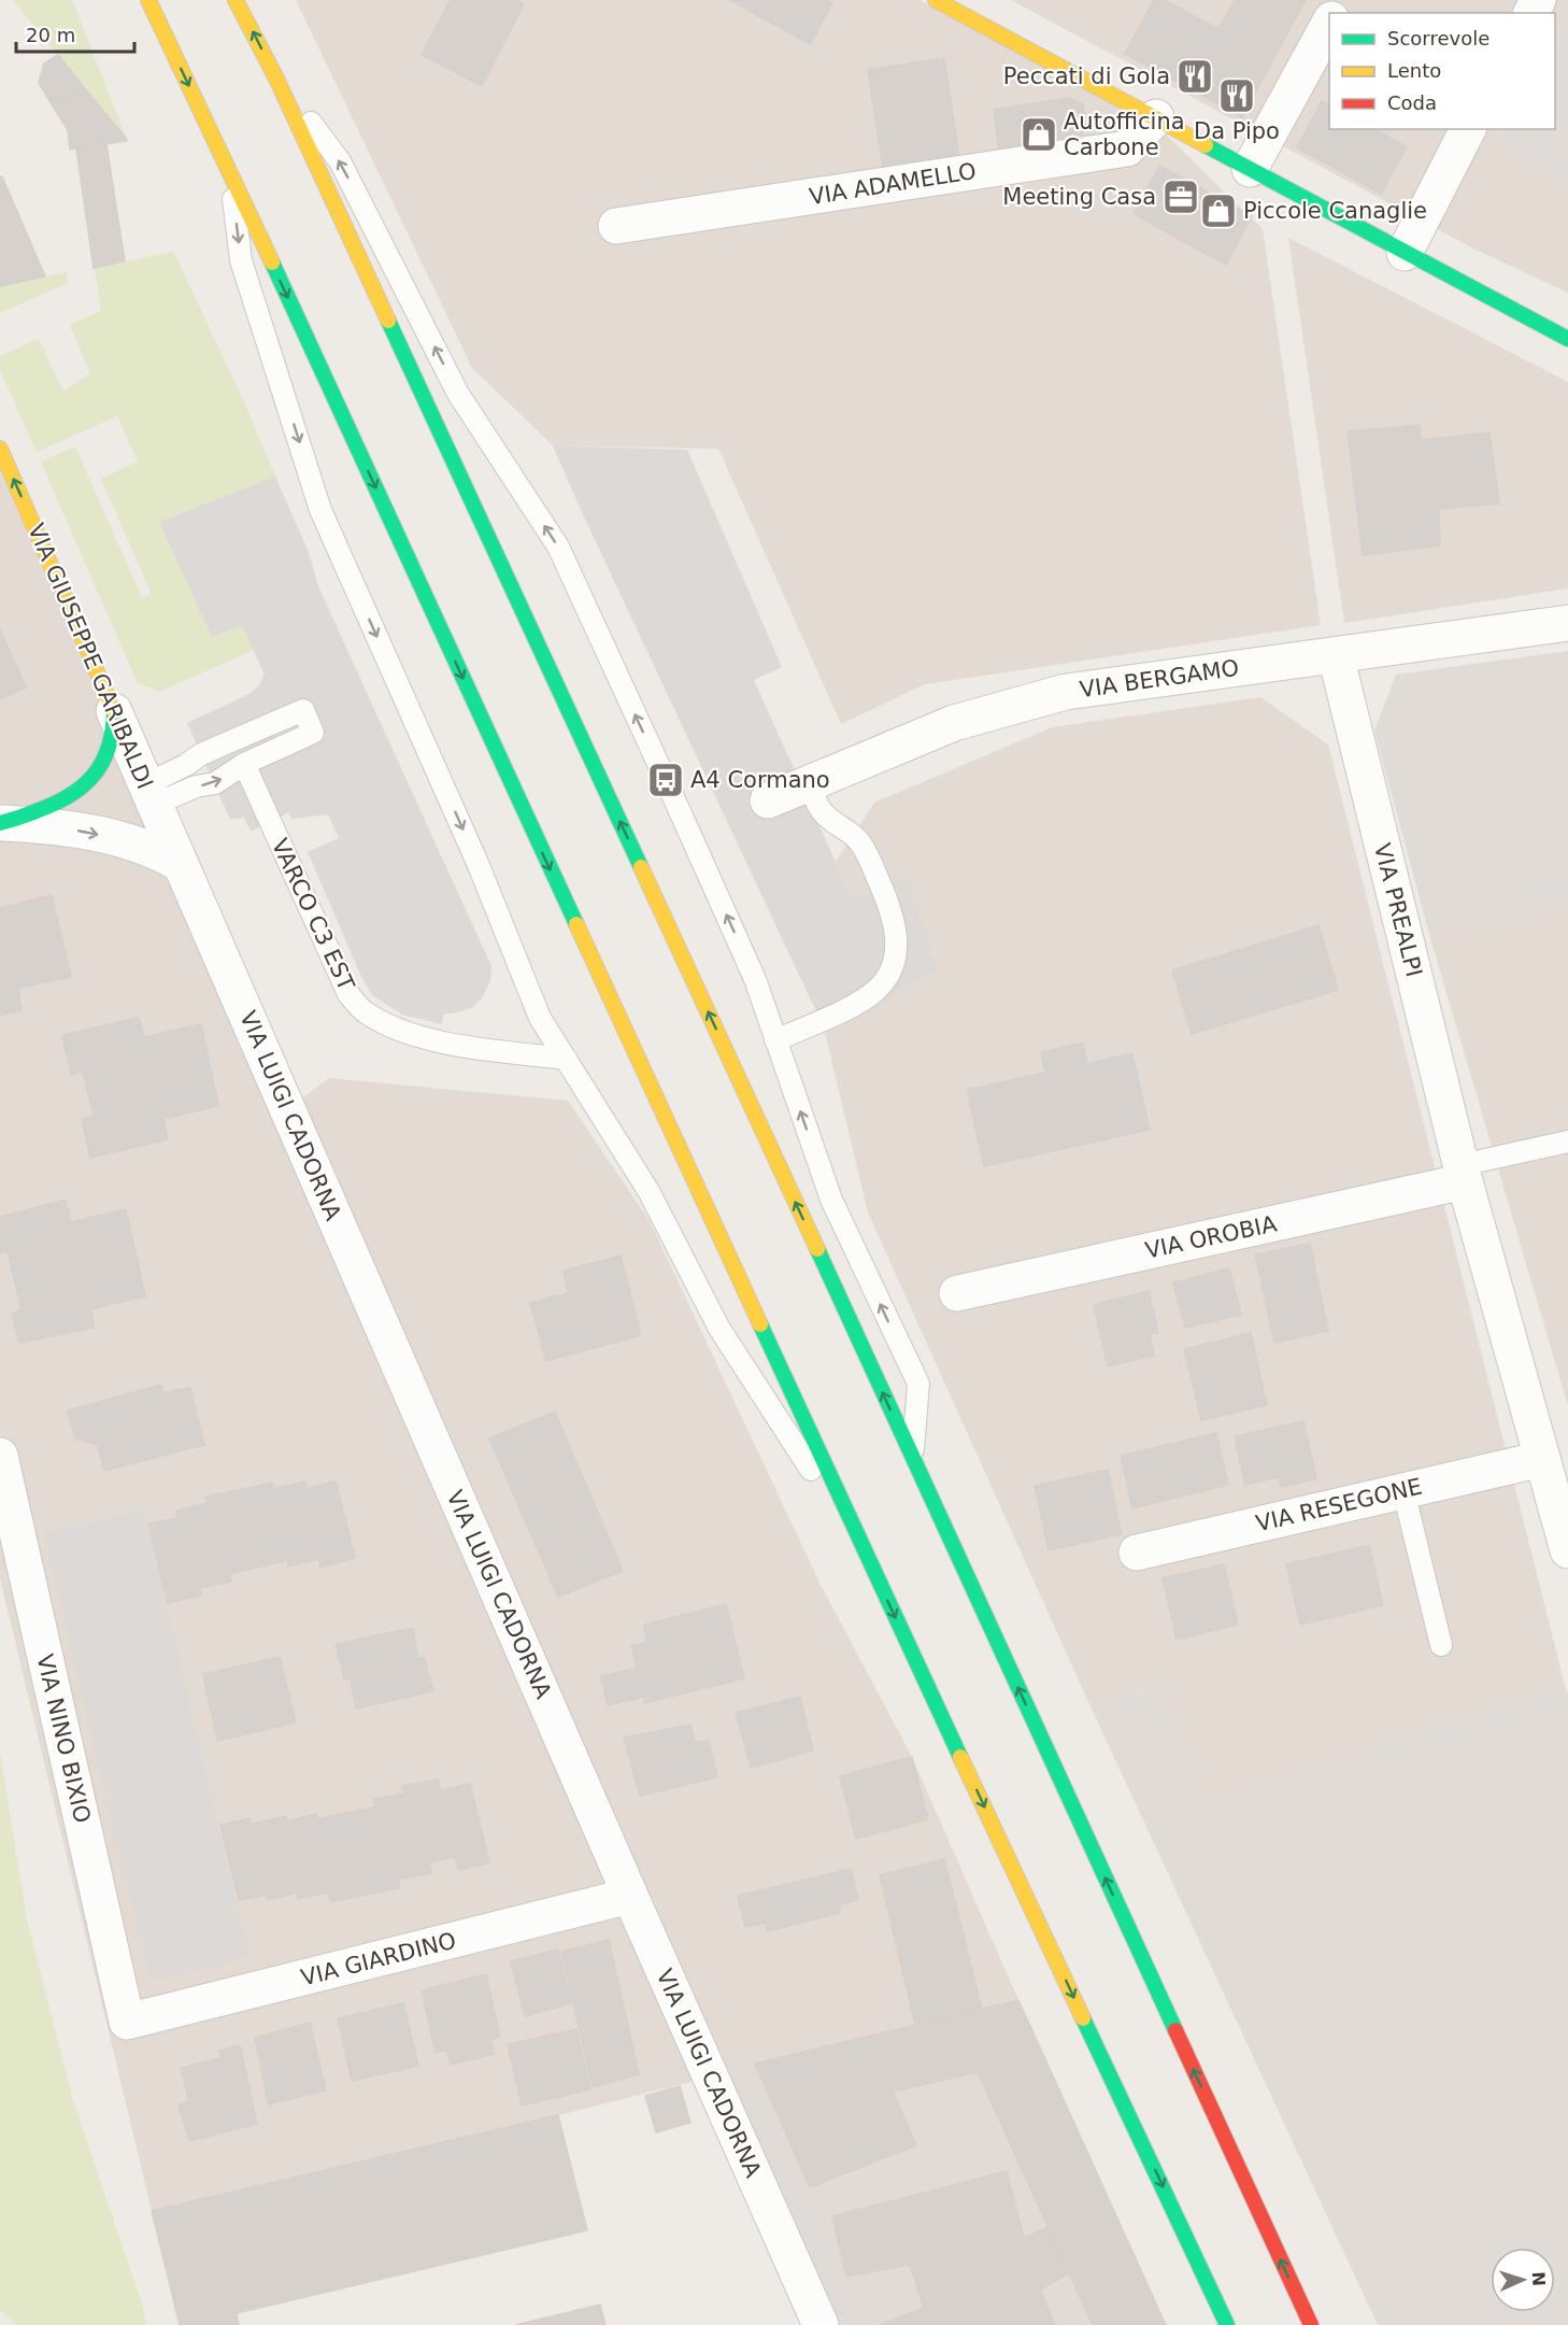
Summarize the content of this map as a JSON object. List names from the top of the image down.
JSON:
{
  "streets": {
    "main road": ["VIA GIUSEPPE GARIBALDI"],
    "street": [
      "VIA ADAMELLO",
      "VIA BERGAMO",
      "VIA PREALPI",
      "VIA LUIGI CADORNA",
      "VIA OROBIA",
      "VIA RESEGONE",
      "VIA NINO BIXIO",
      "VIA GIARDINO"
    ],
    "lane": ["VARCO C3 EST"]
  },
  "crossings": [
    ["VIA GIUSEPPE GARIBALDI", "VIA LUIGI CADORNA"],
    ["VIA BERGAMO", "VIA PREALPI"],
    ["VIA PREALPI", "VIA OROBIA"],
    ["VIA PREALPI", "VIA RESEGONE"],
    ["VIA LUIGI CADORNA", "VIA GIARDINO"],
    ["VIA NINO BIXIO", "VIA GIARDINO"]
  ],
  "one_way": ["VIA GIUSEPPE GARIBALDI"],
  "places": {
    "restaurant": ["Peccati di Gola", "Da Pipo"],
    "shop": ["Autofficina Carbone", "Piccole Canaglie"],
    "office": ["Meeting Casa"],
    "bus stop": ["A4 Cormano"]
  },
  "legend": ["Scorrevole", "Lento", "Coda"],
  "scale_bar": "20 m",
  "north": "right"
}
